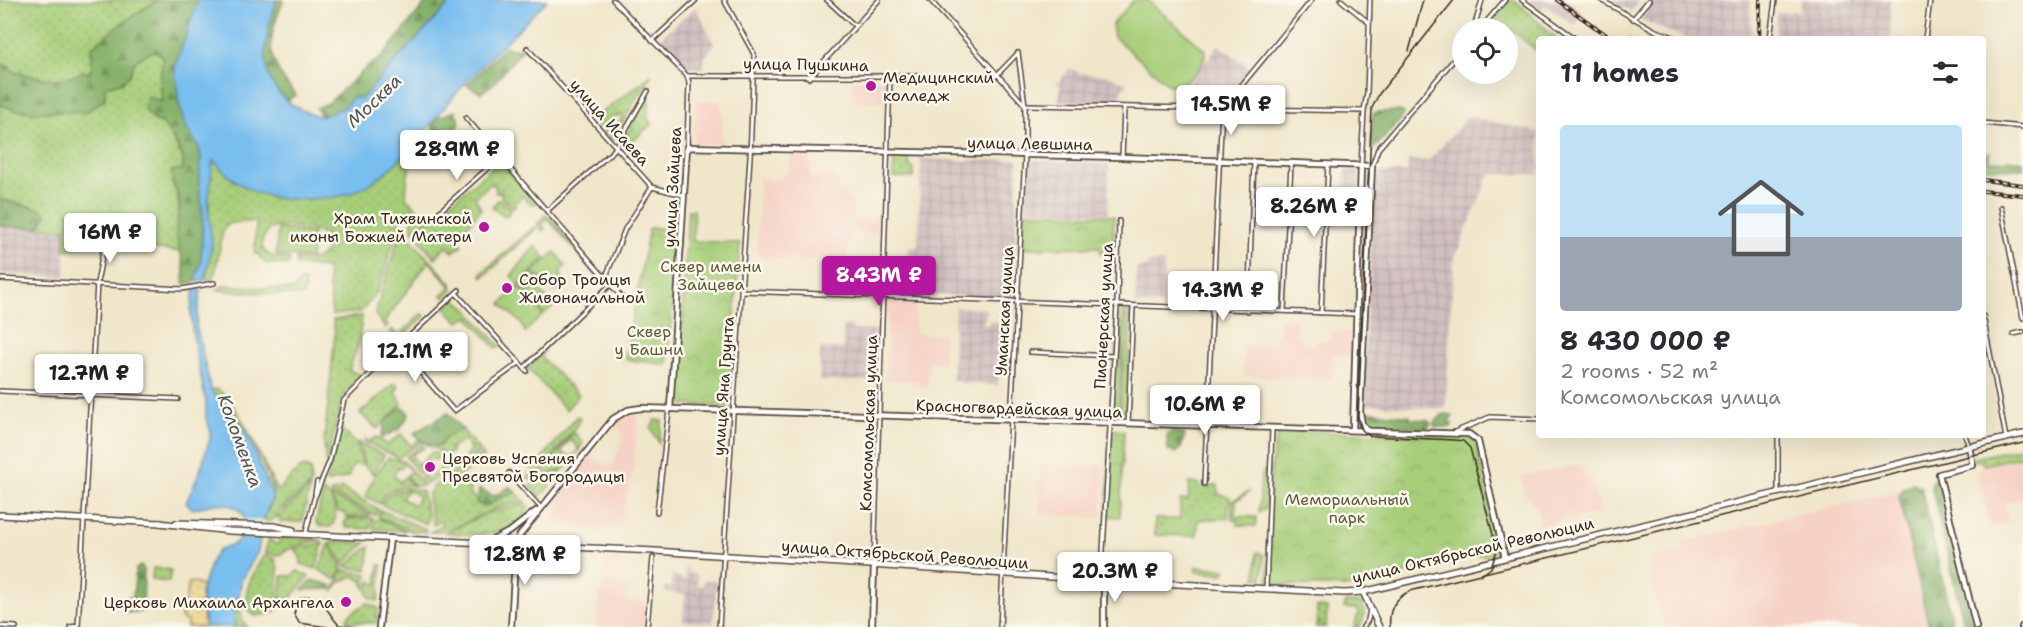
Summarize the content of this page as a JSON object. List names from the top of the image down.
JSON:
{
  "streets": {
    "main road": ["улица Октябрьской Революции"],
    "street": [
      "улица Пушкина",
      "улица Исаева",
      "улица Левшина",
      "улица Зайцева",
      "Уманская улица",
      "Пионерская улица",
      "улица Яна Грунта",
      "Красногвардейская улица",
      "Комсомольская улица"
    ]
  },
  "crossings": [
    ["улица Пушкина", "улица Зайцева"],
    ["улица Пушкина", "Уманская улица"],
    ["улица Пушкина", "улица Яна Грунта"],
    ["улица Пушкина", "Комсомольская улица"],
    ["улица Исаева", "улица Зайцева"],
    ["улица Левшина", "улица Зайцева"],
    ["улица Левшина", "Уманская улица"],
    ["улица Левшина", "улица Яна Грунта"],
    ["улица Левшина", "Комсомольская улица"],
    ["улица Зайцева", "Красногвардейская улица"],
    ["Уманская улица", "Красногвардейская улица"],
    ["Уманская улица", "улица Октябрьской Революции"],
    ["Пионерская улица", "Красногвардейская улица"],
    ["Пионерская улица", "улица Октябрьской Революции"],
    ["улица Яна Грунта", "Красногвардейская улица"],
    ["улица Яна Грунта", "улица Октябрьской Революции"],
    ["Красногвардейская улица", "Комсомольская улица"],
    ["Комсомольская улица", "улица Октябрьской Революции"]
  ],
  "water": ["Москва", "Коломенка"],
  "parks": ["Сквер имени Зайцева", "Сквер у Башни", "Мемориальный парк"],
  "places": [
    "Медицинский колледж",
    "Храм Тихвинской иконы Божией Матери",
    "Собор Троицы Живоначальной",
    "Церковь Успения Пресвятой Богородицы",
    "Церковь Михаила Архангела"
  ],
  "page": {
    "heading": "11 homes",
    "price": [
      "14.5M ₽",
      "28.9M ₽",
      "8.26M ₽",
      "16M ₽",
      "8.43M ₽",
      "14.3M ₽",
      "12.1M ₽",
      "12.7M ₽",
      "10.6M ₽",
      "12.8M ₽",
      "20.3M ₽"
    ],
    "list": [
      {
        "name": "8 430 000 ₽",
        "note": "2 rooms · 52 m² · Комсомольская улица"
      }
    ]
  }
}
